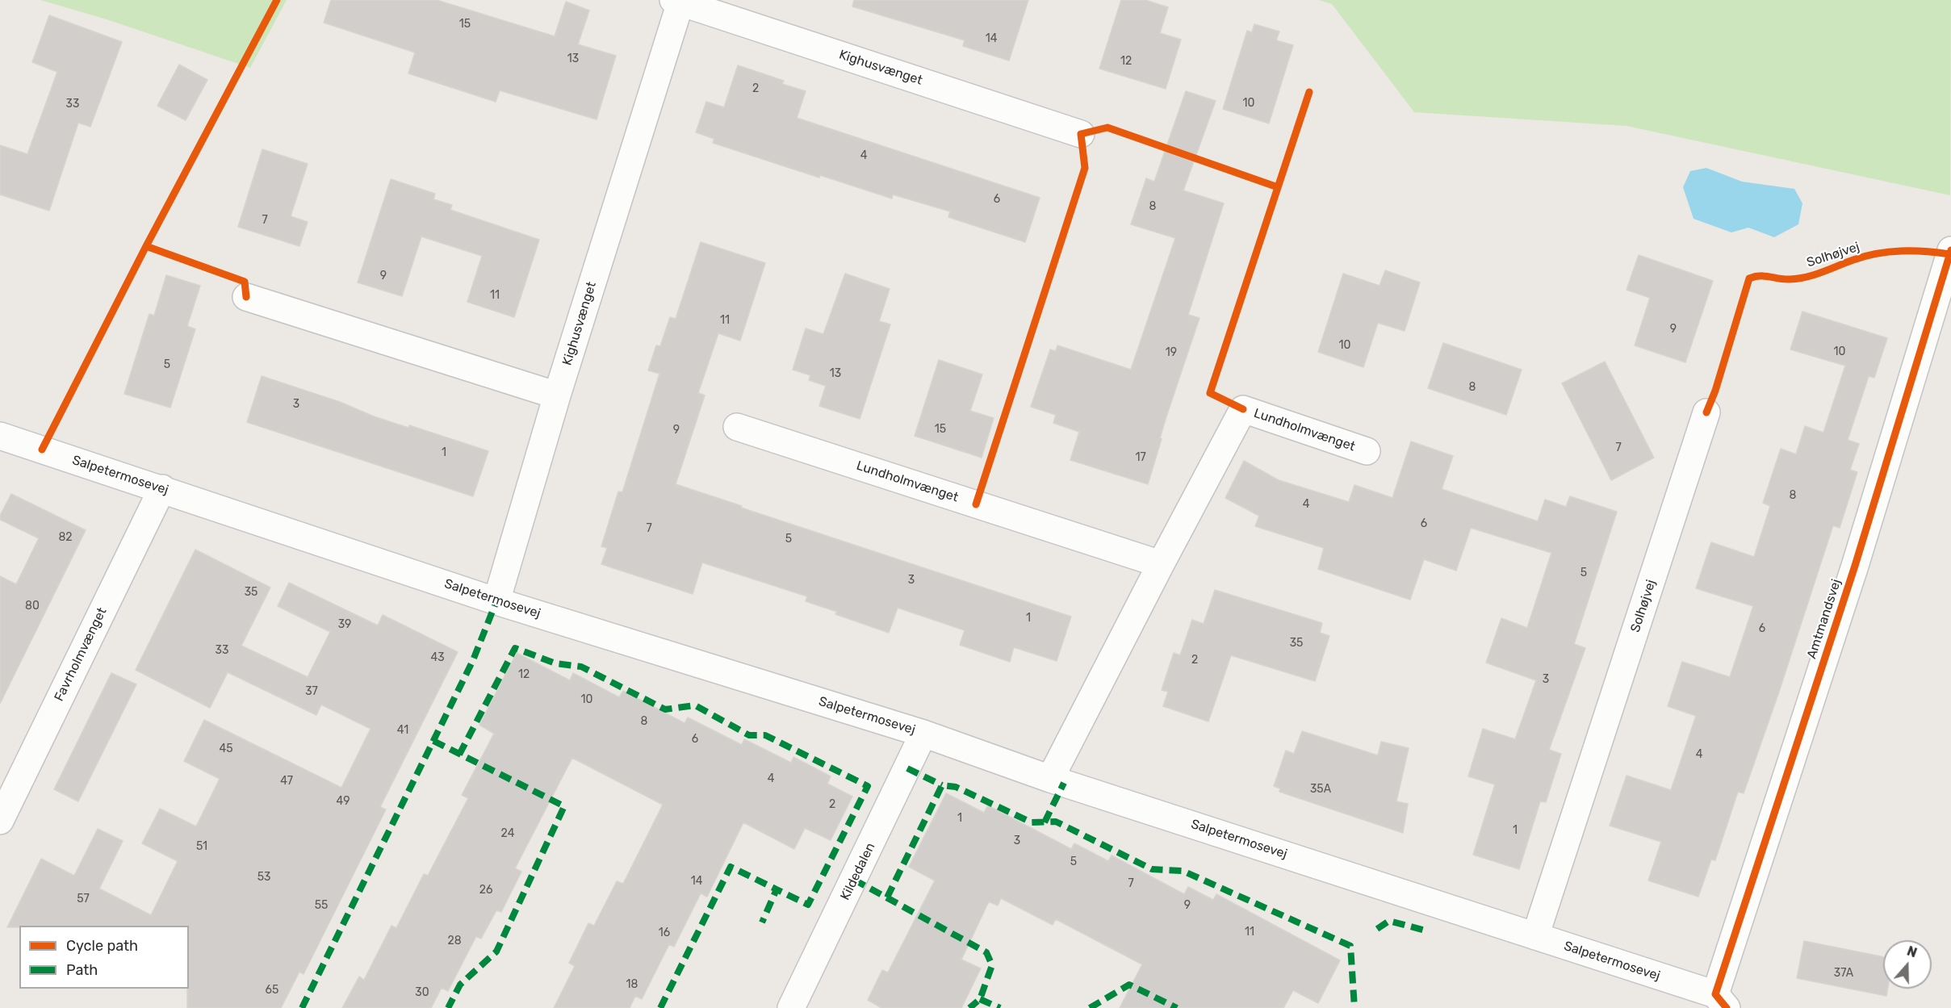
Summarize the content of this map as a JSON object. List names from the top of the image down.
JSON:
{
  "streets": {
    "street": [
      "Kighusvænget",
      "Solhøjvej",
      "Lundholmvænget",
      "Salpetermosevej",
      "Amtmandsvej",
      "Favrholmvænget",
      "Kildedalen"
    ]
  },
  "crossings": [
    ["Kighusvænget", "Salpetermosevej"],
    ["Solhøjvej", "Salpetermosevej"],
    ["Lundholmvænget", "Salpetermosevej"],
    ["Salpetermosevej", "Amtmandsvej"],
    ["Salpetermosevej", "Favrholmvænget"],
    ["Salpetermosevej", "Kildedalen"]
  ],
  "house_numbers": [
    "15",
    "14",
    "13",
    "12",
    "2",
    "10",
    "33",
    "4",
    "6",
    "8",
    "7",
    "9",
    "11",
    "11",
    "9",
    "10",
    "10",
    "19",
    "5",
    "13",
    "8",
    "3",
    "15",
    "9",
    "7",
    "1",
    "17",
    "8",
    "4",
    "6",
    "7",
    "82",
    "5",
    "5",
    "3",
    "35",
    "80",
    "1",
    "39",
    "6",
    "35",
    "33",
    "43",
    "2",
    "12",
    "3",
    "37",
    "10",
    "8",
    "41",
    "6",
    "45",
    "4",
    "4",
    "47",
    "35A",
    "49",
    "2",
    "1",
    "1",
    "24",
    "3",
    "51",
    "5",
    "53",
    "14",
    "7",
    "26",
    "57",
    "55",
    "9",
    "11",
    "16",
    "28",
    "37A",
    "18",
    "65",
    "30"
  ],
  "legend": ["Cycle path", "Path"],
  "north": "top"
}
